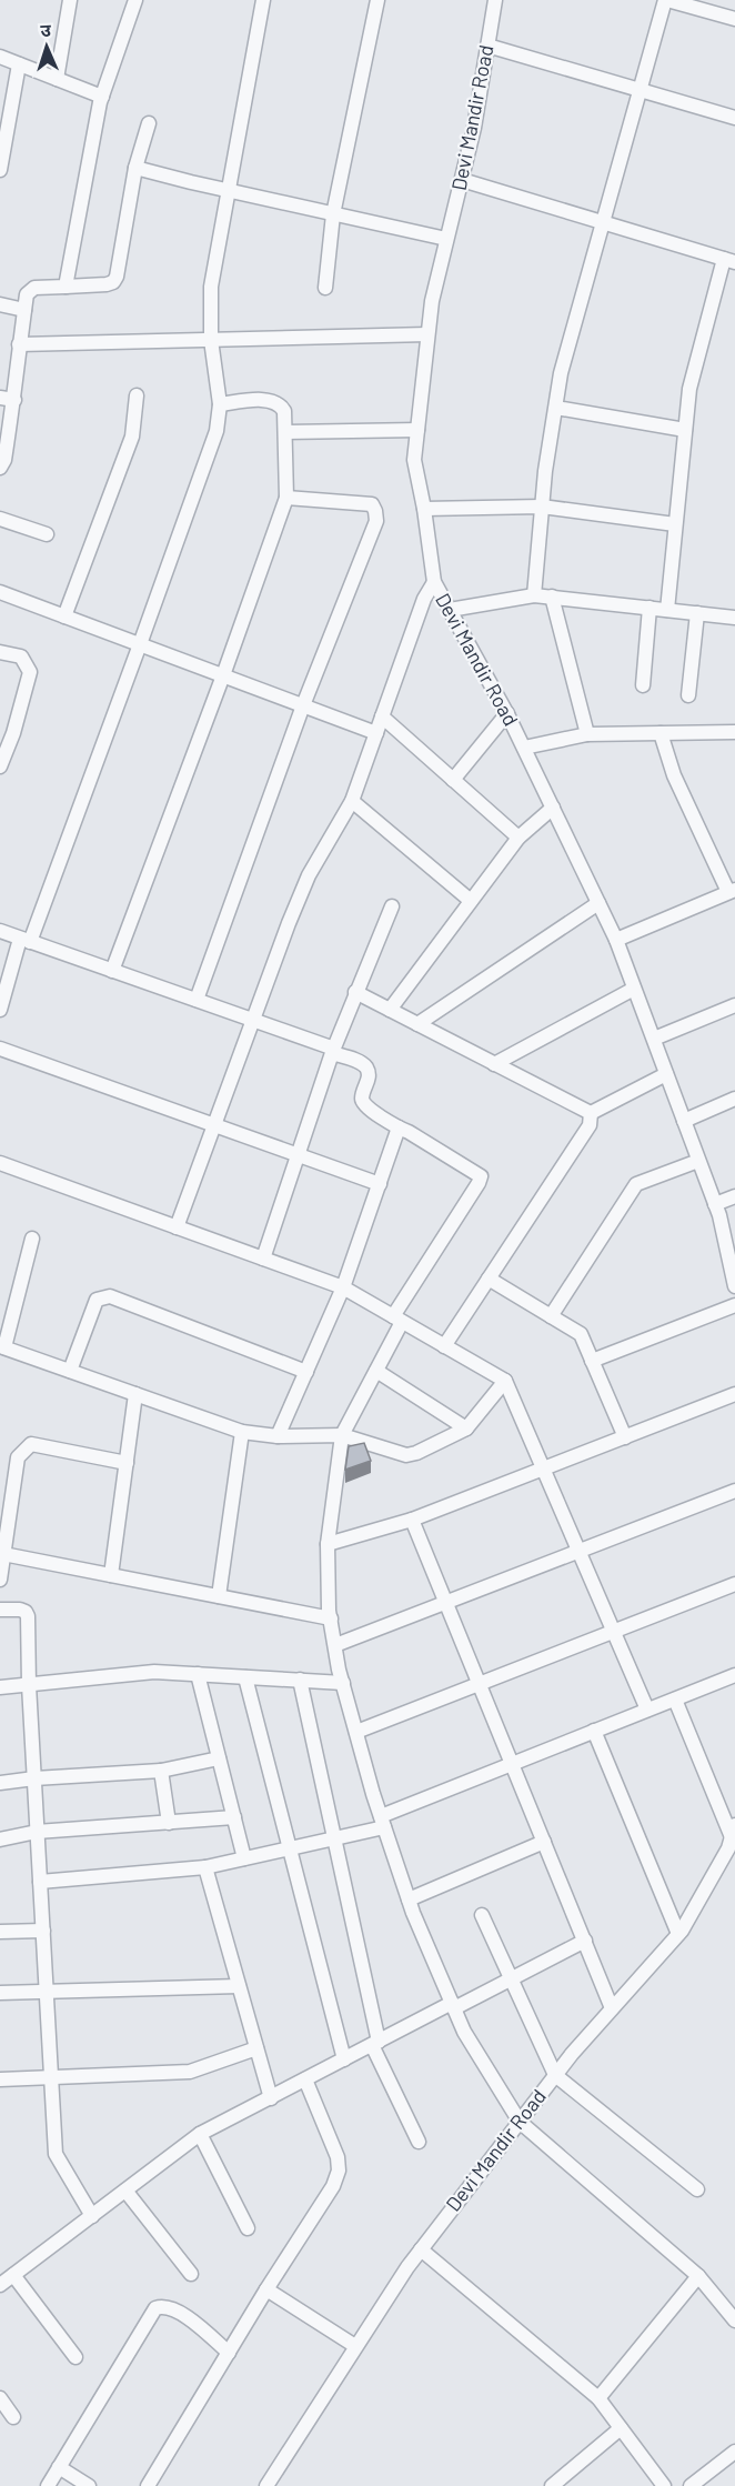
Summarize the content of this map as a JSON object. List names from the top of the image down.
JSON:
{
  "streets": {
    "street": ["Devi Mandir Road"]
  },
  "north": "top"
}
